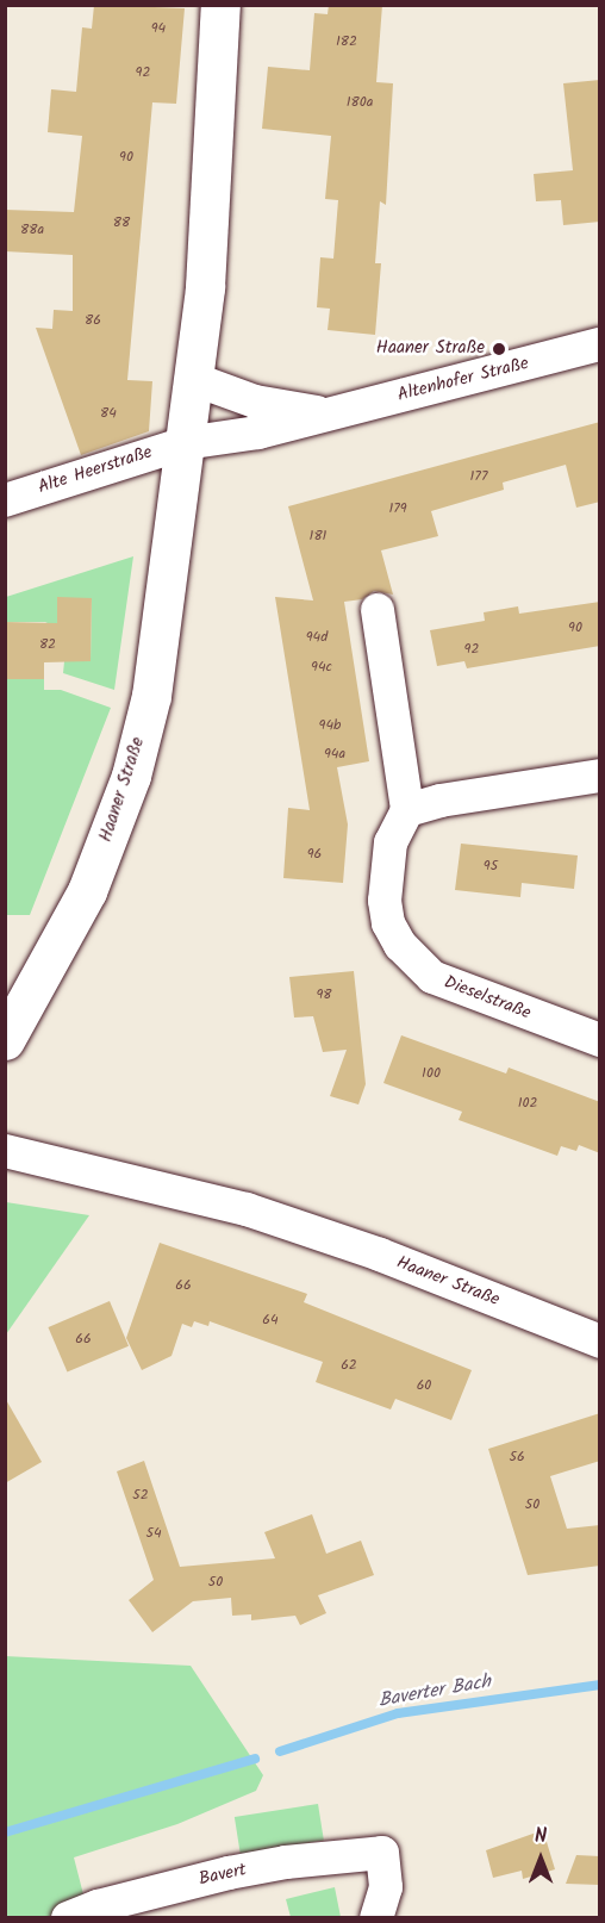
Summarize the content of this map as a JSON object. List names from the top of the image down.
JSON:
{
  "streets": {
    "main road": ["Haaner Straße"],
    "street": [
      "Altenhofer Straße",
      "Alte Heerstraße",
      "Dieselstraße",
      "Bavert"
    ]
  },
  "crossings": [
    ["Altenhofer Straße", "Alte Heerstraße"],
    ["Altenhofer Straße", "Haaner Straße"],
    ["Alte Heerstraße", "Haaner Straße"]
  ],
  "water": ["Baverter Bach"],
  "places": ["Haaner Straße"],
  "house_numbers": [
    "94",
    "182",
    "92",
    "180a",
    "90",
    "88",
    "88a",
    "86",
    "84",
    "177",
    "179",
    "181",
    "90",
    "94d",
    "82",
    "92",
    "94c",
    "94b",
    "94a",
    "96",
    "95",
    "98",
    "100",
    "102",
    "66",
    "64",
    "66",
    "62",
    "60",
    "56",
    "52",
    "50",
    "54",
    "50"
  ],
  "north": "top"
}
